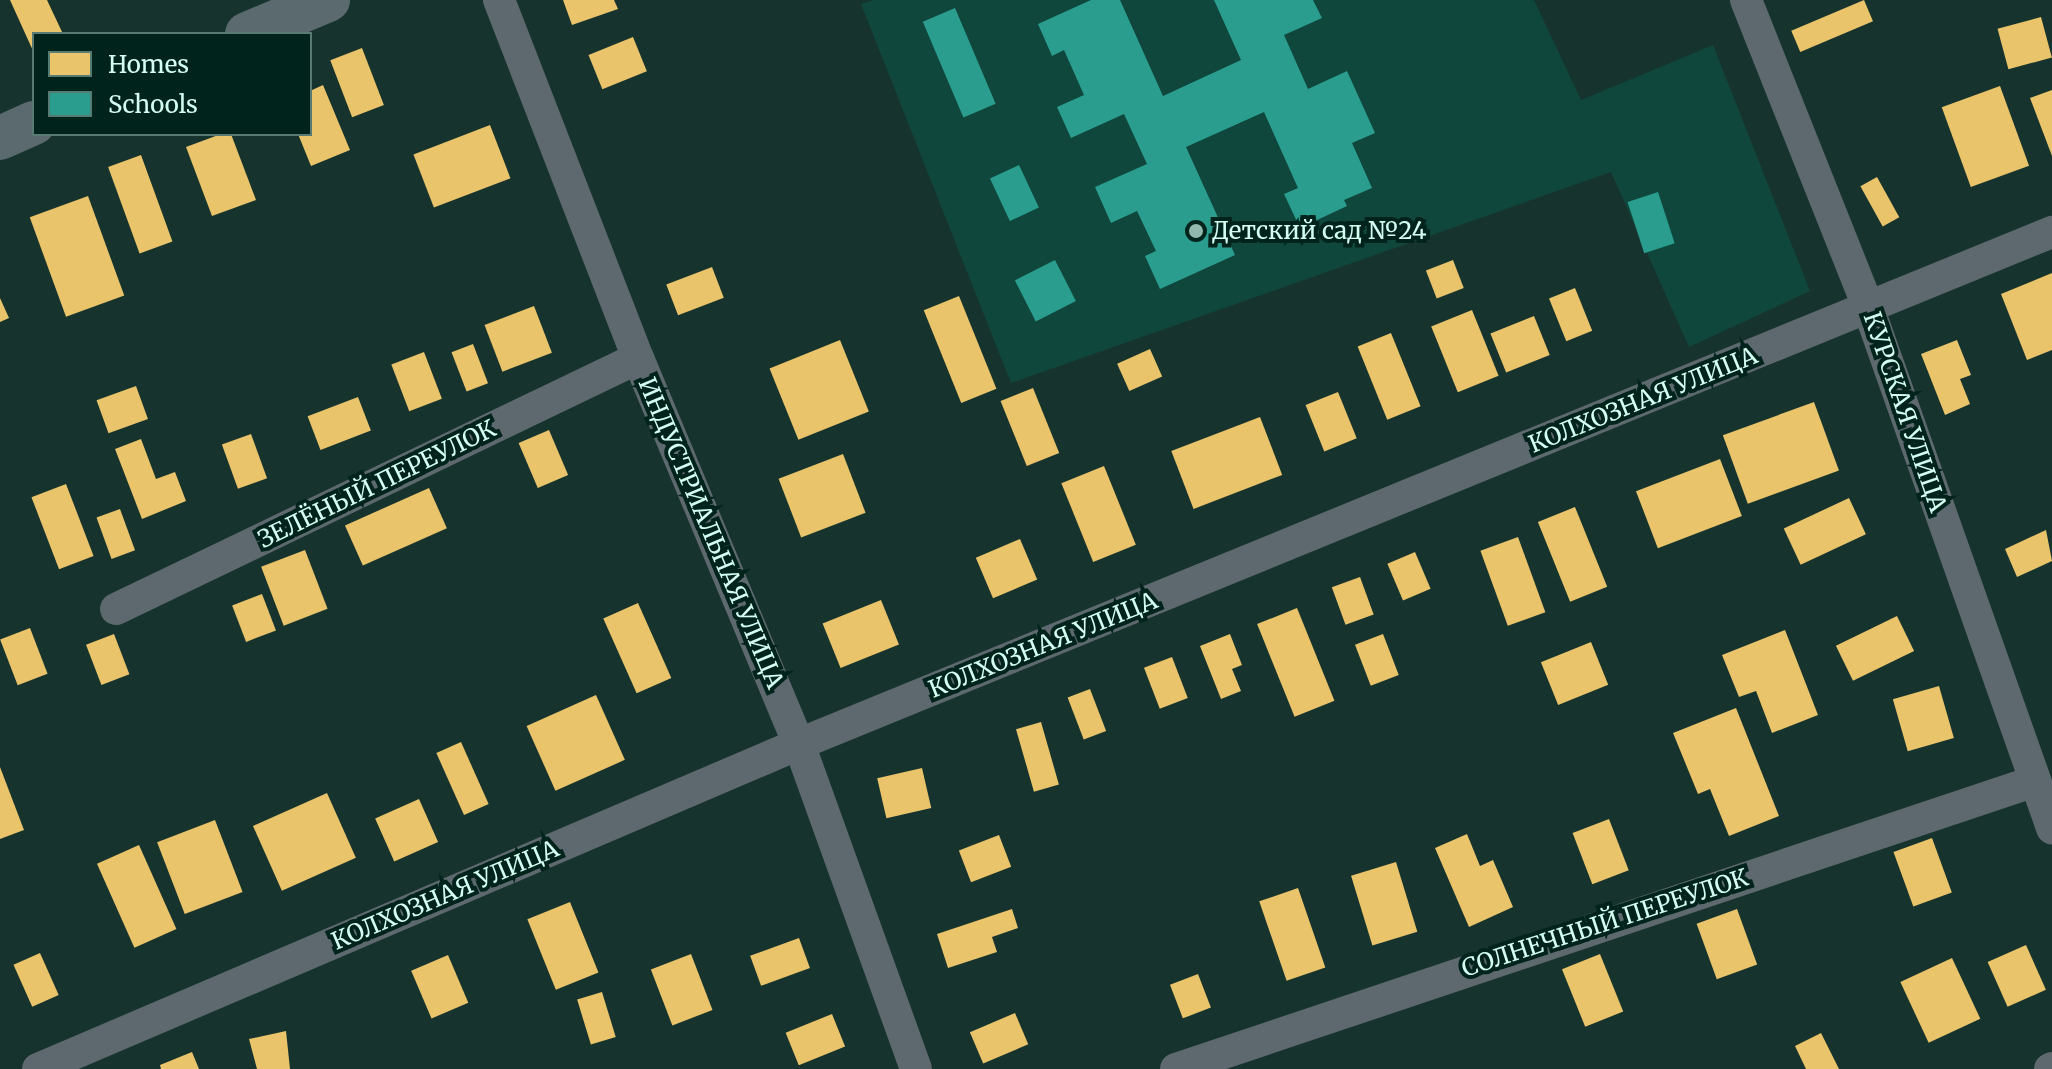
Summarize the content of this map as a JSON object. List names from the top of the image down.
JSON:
{
  "streets": {
    "street": [
      "КОЛХОЗНАЯ УЛИЦА",
      "КУРСКАЯ УЛИЦА",
      "ЗЕЛЁНЫЙ ПЕРЕУЛОК",
      "ИНДУСТРИАЛЬНАЯ УЛИЦА",
      "СОЛНЕЧНЫЙ ПЕРЕУЛОК"
    ]
  },
  "crossings": [
    ["КОЛХОЗНАЯ УЛИЦА", "КУРСКАЯ УЛИЦА"],
    ["КОЛХОЗНАЯ УЛИЦА", "ИНДУСТРИАЛЬНАЯ УЛИЦА"],
    ["КУРСКАЯ УЛИЦА", "СОЛНЕЧНЫЙ ПЕРЕУЛОК"],
    ["ЗЕЛЁНЫЙ ПЕРЕУЛОК", "ИНДУСТРИАЛЬНАЯ УЛИЦА"]
  ],
  "places": ["Детский сад №24"],
  "legend": ["Homes", "Schools"]
}
